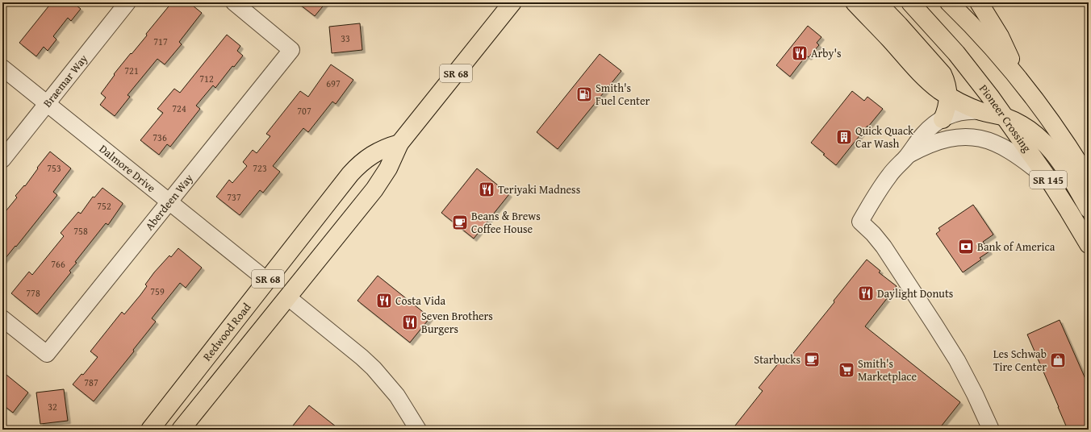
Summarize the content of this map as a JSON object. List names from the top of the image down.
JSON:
{
  "streets": {
    "main road": [
      "SR 68",
      "Pioneer Crossing",
      "SR 145",
      "Redwood Road"
    ],
    "street": ["Braemar Way", "Dalmore Drive", "Aberdeen Way"]
  },
  "crossings": [
    ["SR 68", "Redwood Road"],
    ["Braemar Way", "Dalmore Drive"],
    ["Dalmore Drive", "Aberdeen Way"],
    ["Dalmore Drive", "Redwood Road"]
  ],
  "places": {
    "restaurant": [
      "Arby's",
      "Teriyaki Madness",
      "Daylight Donuts",
      "Costa Vida",
      "Seven Brothers Burgers"
    ],
    "fuel station": ["Smith's Fuel Center"],
    "building": ["Quick Quack Car Wash"],
    "cafe": ["Beans & Brews Coffee House", "Starbucks"],
    "bank": ["Bank of America"],
    "shop": ["Les Schwab Tire Center"],
    "supermarket": ["Smith's Marketplace"]
  },
  "house_numbers": [
    "33",
    "717",
    "721",
    "712",
    "697",
    "724",
    "707",
    "736",
    "753",
    "723",
    "737",
    "752",
    "758",
    "766",
    "759",
    "778",
    "787",
    "32"
  ]
}
